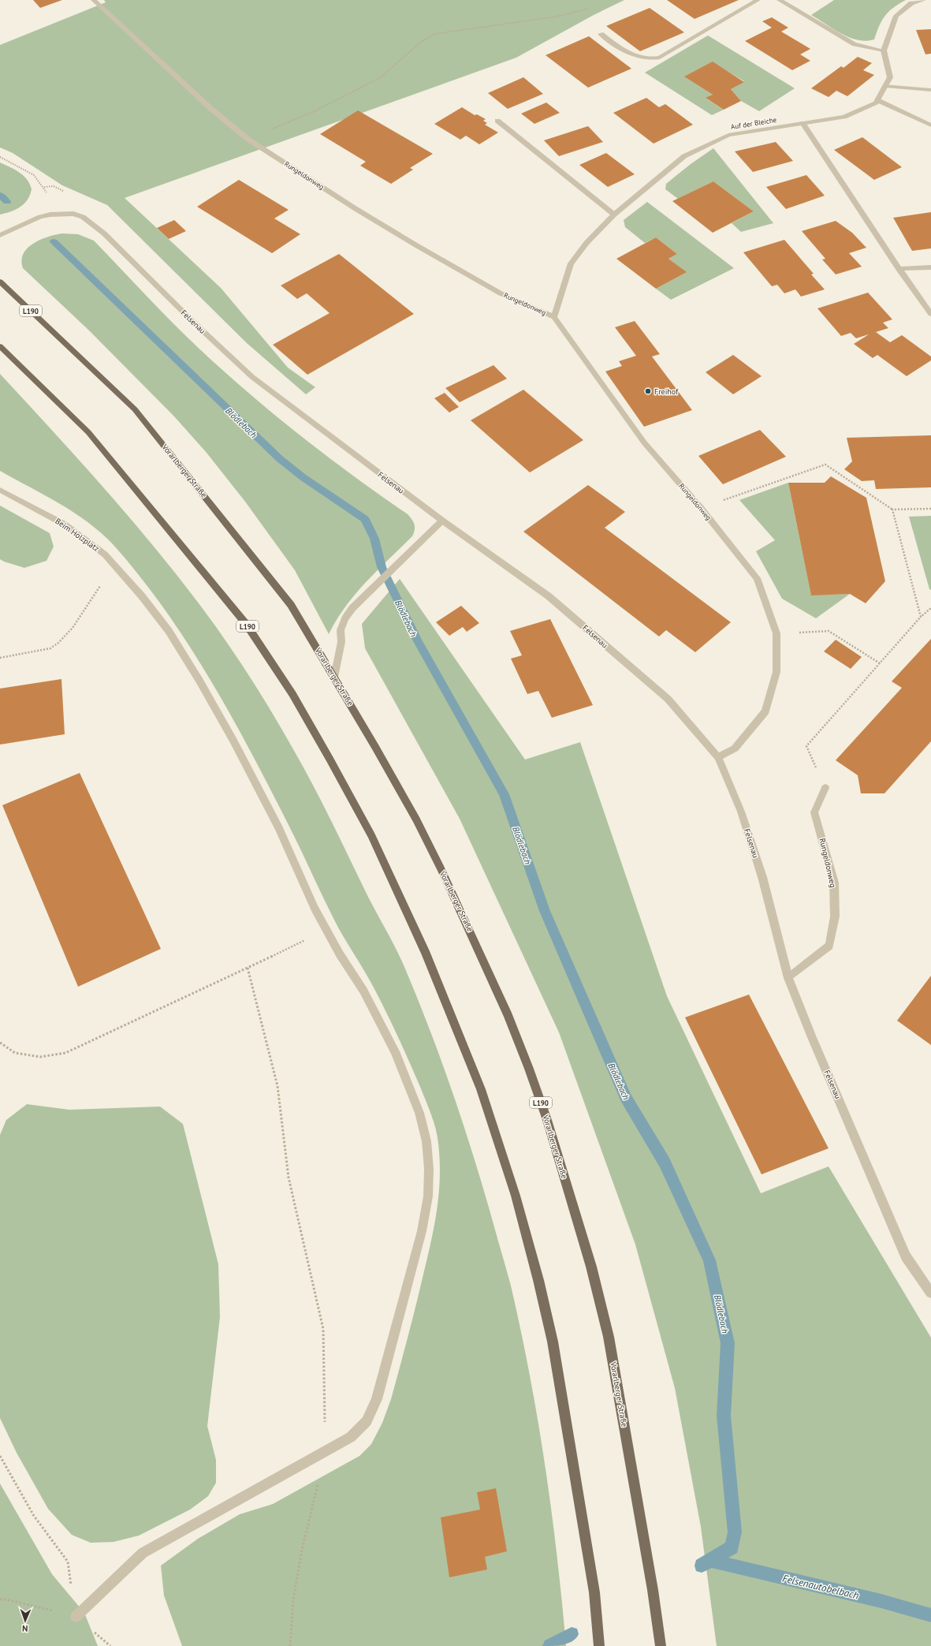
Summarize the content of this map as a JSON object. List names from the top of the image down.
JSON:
{
  "streets": {
    "main road": ["L190", "Vorarlberger Straße"],
    "street": [
      "Auf der Bleiche",
      "Rungeldonweg",
      "Felsenau",
      "Beim Holzplatz"
    ]
  },
  "crossings": [
    ["Auf der Bleiche", "Rungeldonweg"],
    ["Rungeldonweg", "Felsenau"]
  ],
  "water": ["Blödlebach", "Felsenautobelbach"],
  "places": ["Freihof"],
  "north": "bottom"
}
